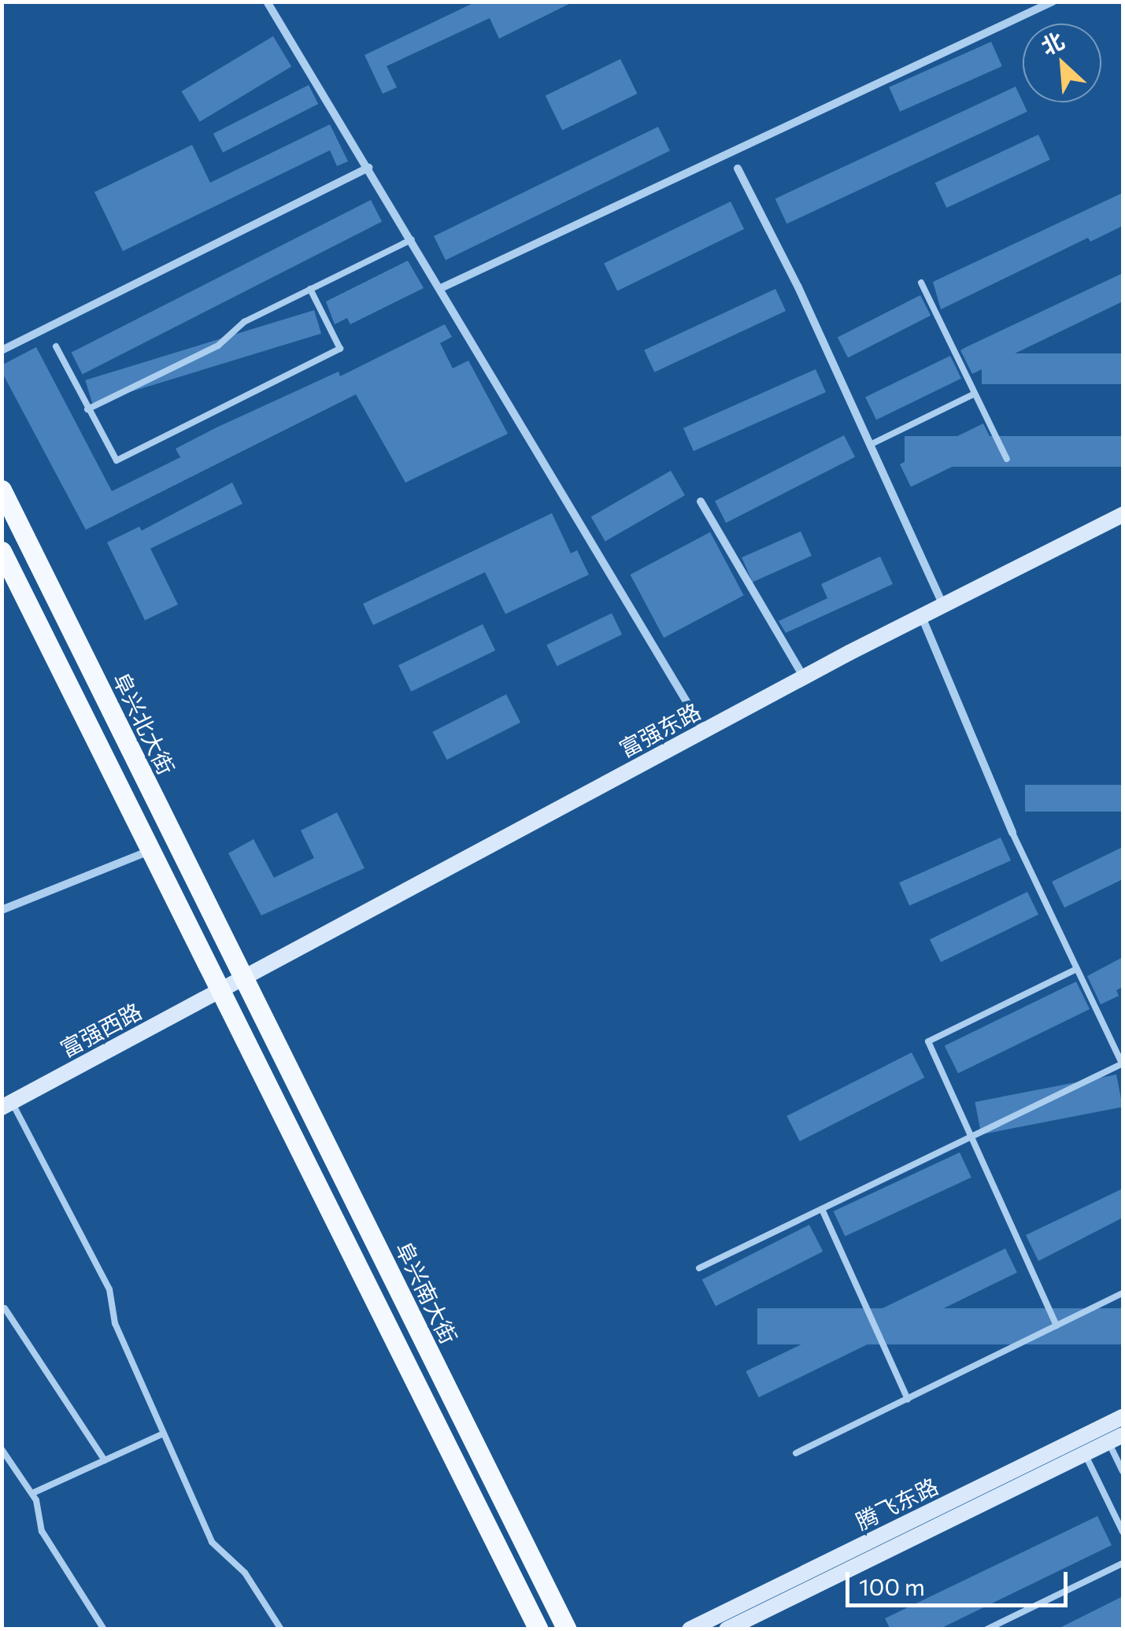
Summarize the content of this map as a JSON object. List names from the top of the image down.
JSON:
{
  "streets": {
    "main road": ["阜兴北大街", "阜兴南大街"],
    "street": ["富强东路", "富强西路", "腾飞东路"]
  },
  "crossings": [
    ["阜兴北大街", "富强东路"],
    ["阜兴北大街", "阜兴南大街"],
    ["富强东路", "富强西路"],
    ["富强东路", "阜兴南大街"]
  ],
  "scale_bar": "100 m",
  "north": "top left"
}
